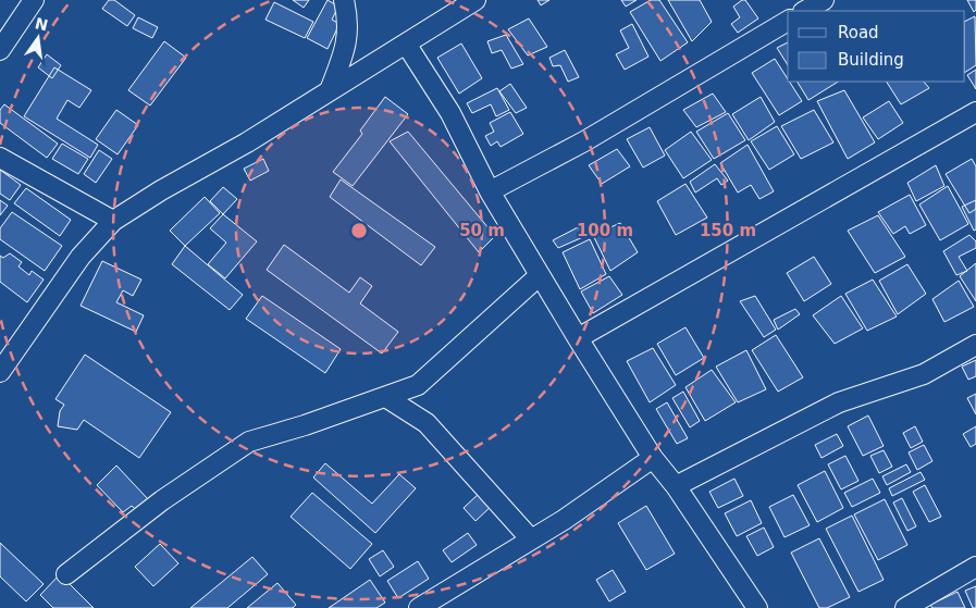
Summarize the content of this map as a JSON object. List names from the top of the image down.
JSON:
{
  "legend": ["Road", "Building"],
  "north": "top",
  "rings": ["50 m", "100 m", "150 m"]
}
